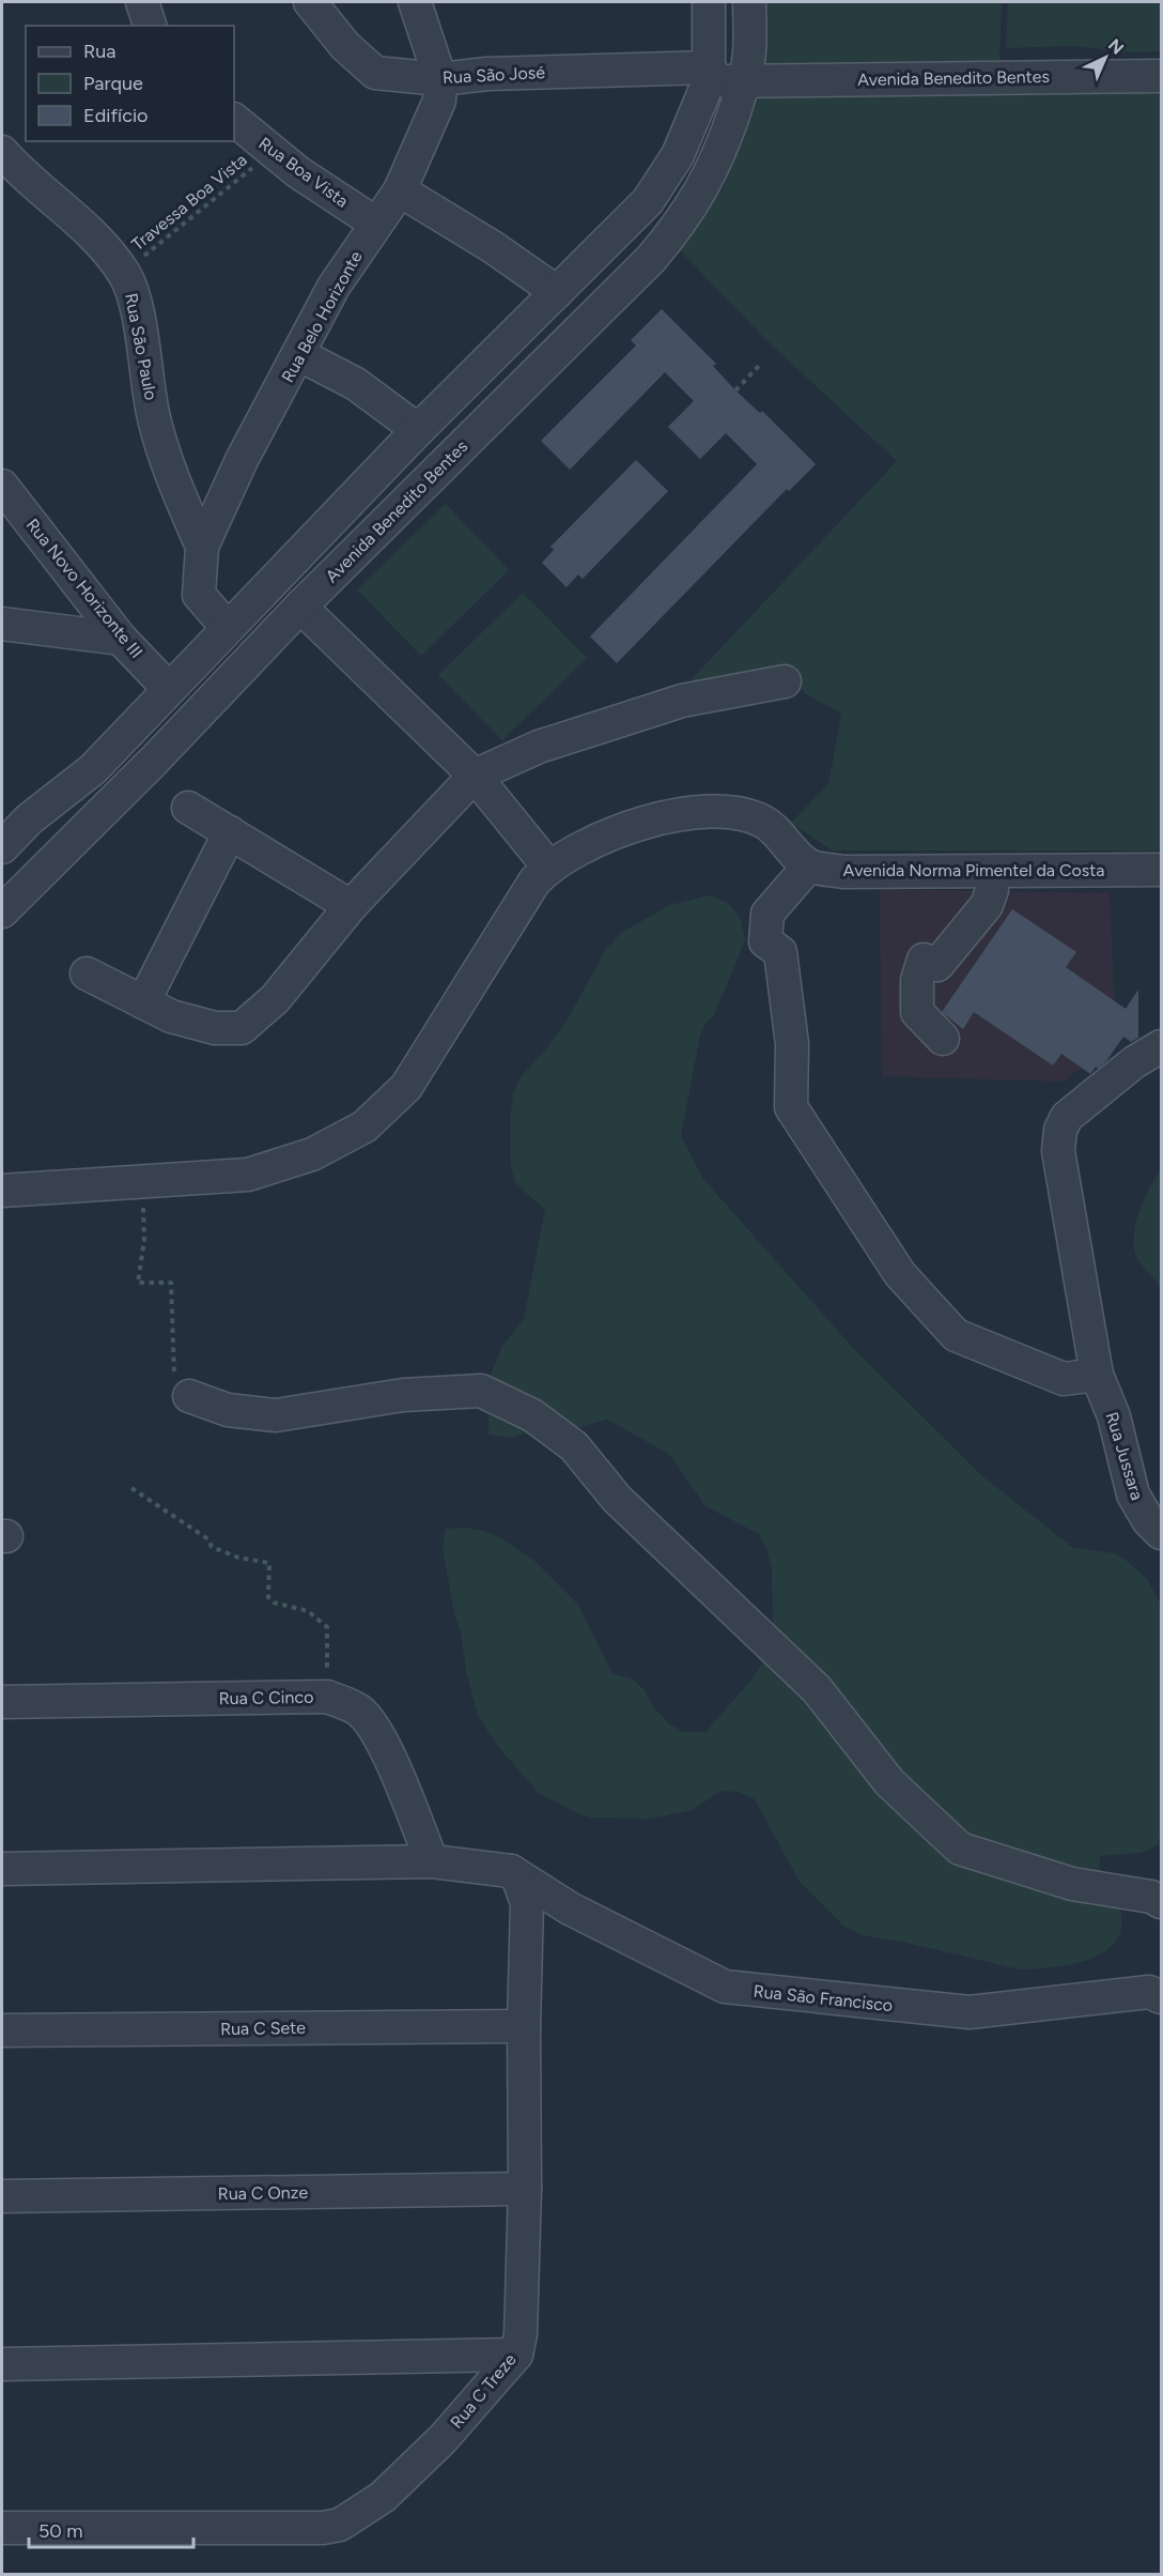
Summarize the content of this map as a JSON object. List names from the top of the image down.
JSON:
{
  "streets": {
    "street": [
      "Rua São José",
      "Avenida Benedito Bentes",
      "Rua Boa Vista",
      "Rua Belo Horizonte",
      "Rua São Paulo",
      "Rua Novo Horizonte III",
      "Avenida Norma Pimentel da Costa",
      "Rua Jussara",
      "Rua C Cinco",
      "Rua São Francisco",
      "Rua C Sete",
      "Rua C Onze",
      "Rua C Treze"
    ],
    "path": ["Travessa Boa Vista"]
  },
  "crossings": [
    ["Rua São José", "Avenida Benedito Bentes"],
    ["Rua São José", "Rua Belo Horizonte"],
    ["Rua Boa Vista", "Travessa Boa Vista"],
    ["Rua Boa Vista", "Rua Belo Horizonte"],
    ["Travessa Boa Vista", "Rua São Paulo"],
    ["Rua Belo Horizonte", "Rua São Paulo"],
    ["Rua São Francisco", "Rua C Treze"],
    ["Rua C Sete", "Rua C Treze"],
    ["Rua C Onze", "Rua C Treze"]
  ],
  "legend": ["Rua", "Parque", "Edifício"],
  "scale_bar": "50 m",
  "north": "top right"
}
